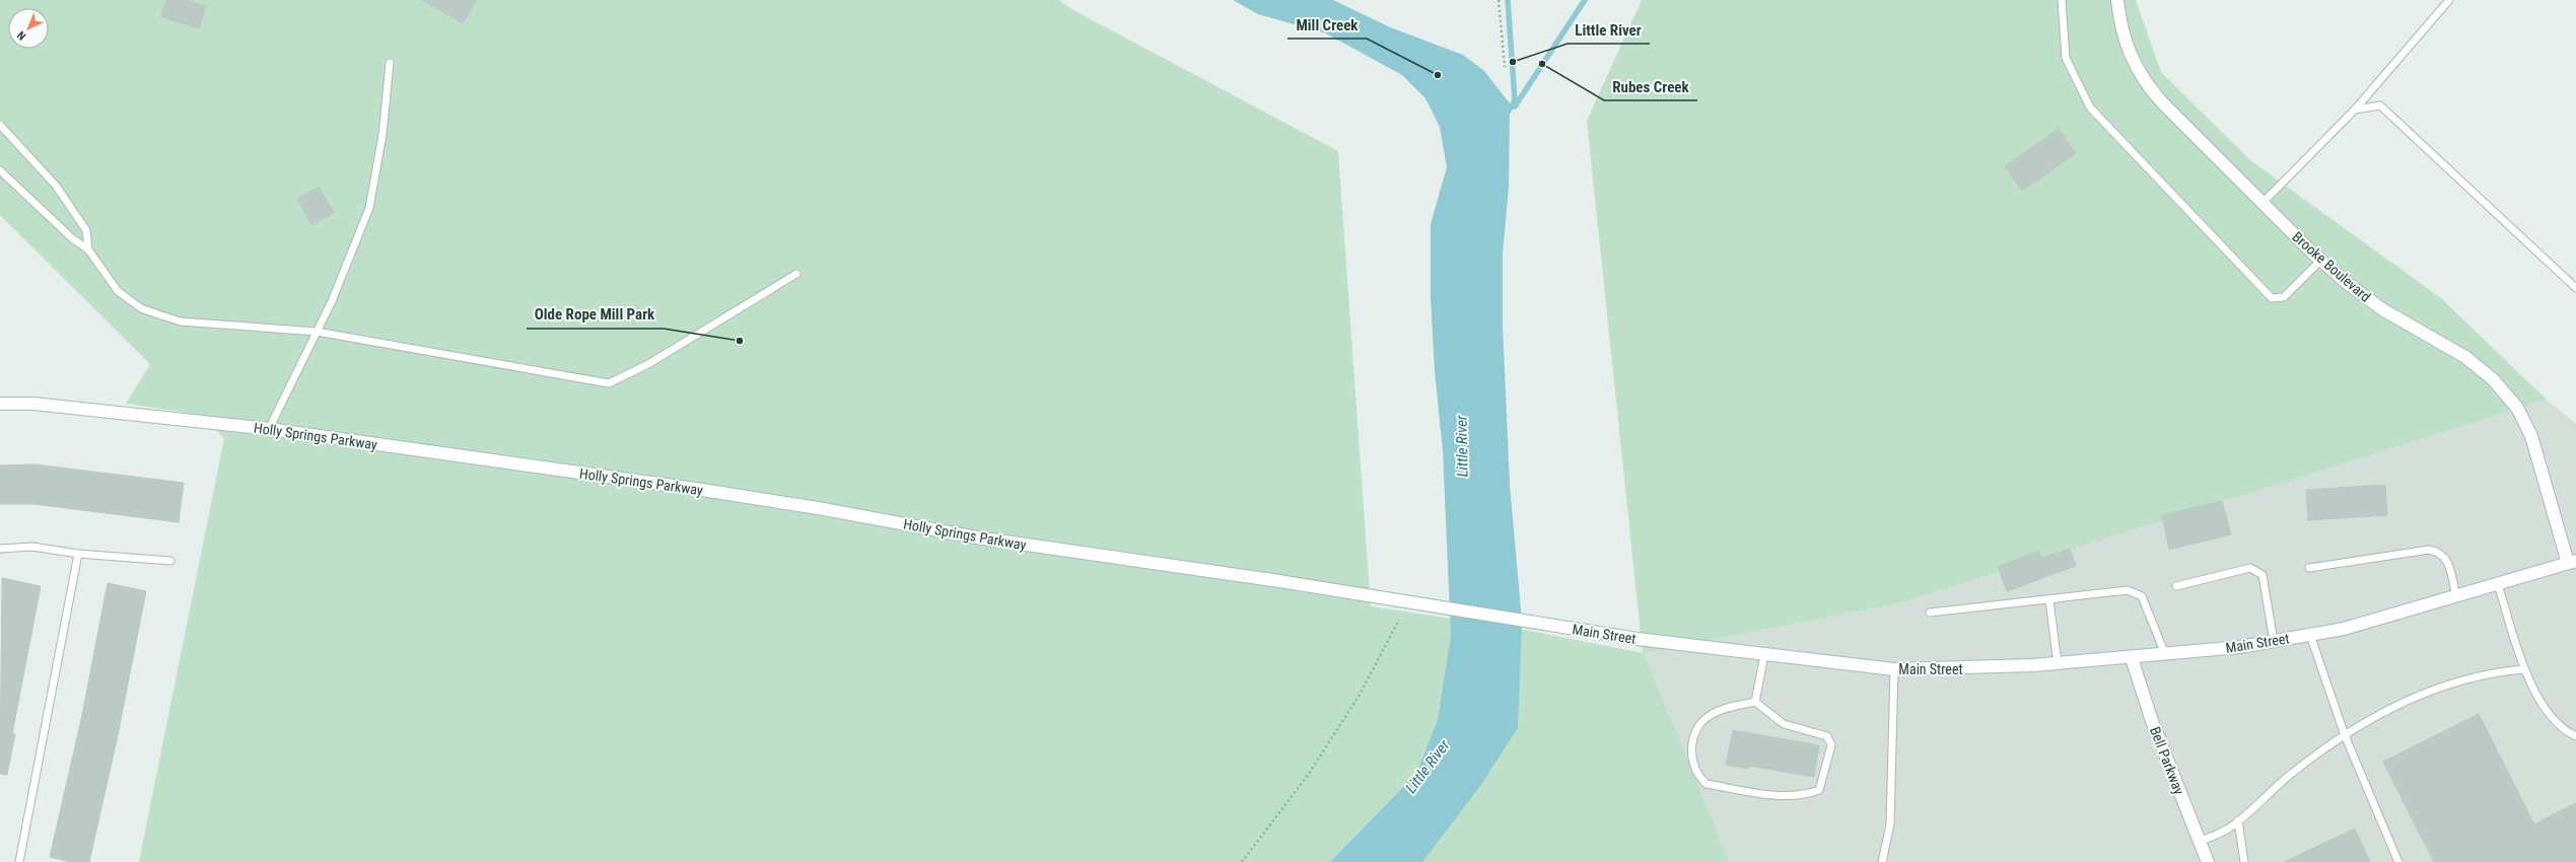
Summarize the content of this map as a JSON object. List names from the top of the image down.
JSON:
{
  "streets": {
    "main road": [
      "Brooke Boulevard",
      "Holly Springs Parkway",
      "Main Street",
      "Bell Parkway"
    ]
  },
  "crossings": [
    ["Brooke Boulevard", "Main Street"],
    ["Holly Springs Parkway", "Main Street"],
    ["Main Street", "Bell Parkway"]
  ],
  "water": ["Little River"],
  "places": [
    "Little River",
    "Rubes Creek",
    "Mill Creek",
    "Olde Rope Mill Park"
  ],
  "north": "bottom left"
}
